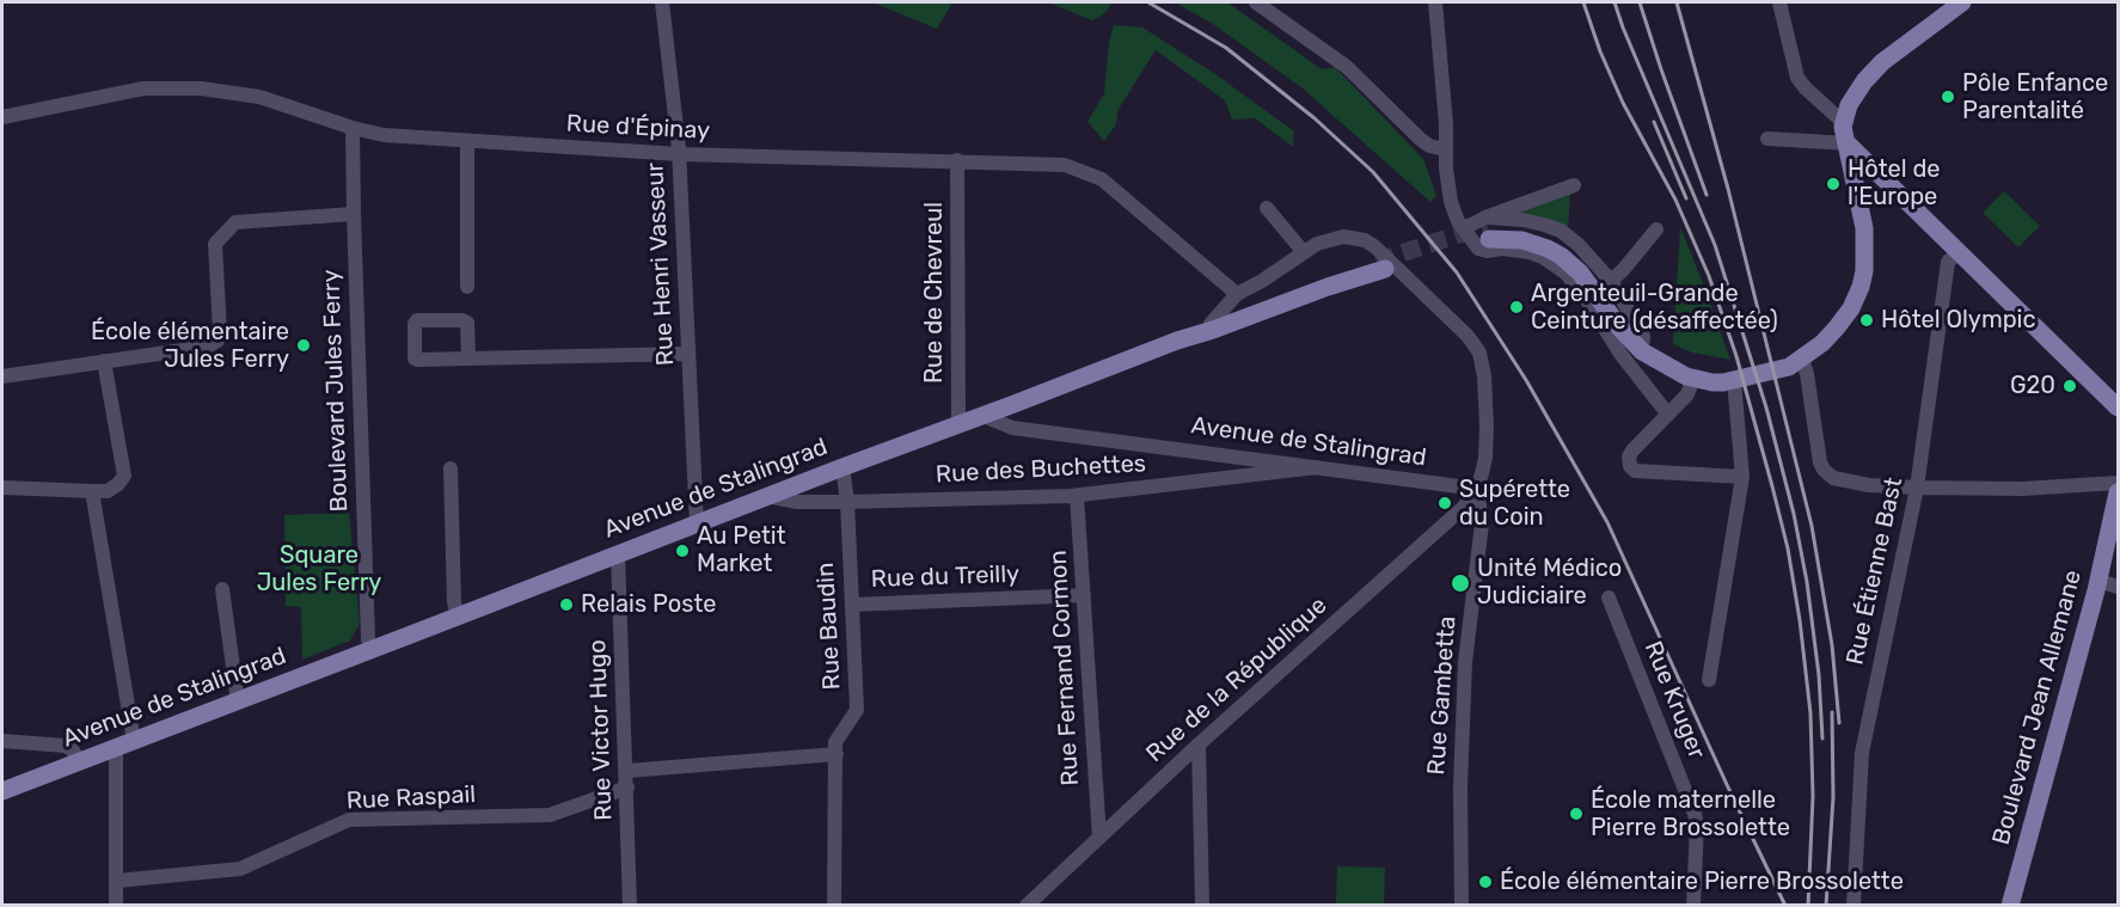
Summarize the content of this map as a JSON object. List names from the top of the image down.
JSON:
{
  "streets": {
    "main road": ["Avenue de Stalingrad", "Boulevard Jean Allemane"],
    "street": [
      "Rue d'Épinay",
      "Rue Henri Vasseur",
      "Rue de Chevreul",
      "Boulevard Jules Ferry",
      "Rue des Buchettes",
      "Rue Étienne Bast",
      "Rue du Treilly",
      "Rue Baudin",
      "Rue Fernand Cormon",
      "Rue de la République",
      "Rue Gambetta",
      "Rue Kruger",
      "Rue Victor Hugo",
      "Rue Raspail"
    ]
  },
  "crossings": [
    ["Rue d'Épinay", "Rue Henri Vasseur"],
    ["Rue d'Épinay", "Rue de Chevreul"],
    ["Rue d'Épinay", "Boulevard Jules Ferry"],
    ["Rue Henri Vasseur", "Avenue de Stalingrad"],
    ["Rue de Chevreul", "Avenue de Stalingrad"],
    ["Boulevard Jules Ferry", "Avenue de Stalingrad"],
    ["Avenue de Stalingrad", "Rue des Buchettes"],
    ["Avenue de Stalingrad", "Rue Baudin"],
    ["Avenue de Stalingrad", "Rue de la République"],
    ["Avenue de Stalingrad", "Rue Gambetta"],
    ["Avenue de Stalingrad", "Rue Victor Hugo"],
    ["Rue des Buchettes", "Rue Baudin"],
    ["Rue des Buchettes", "Rue Fernand Cormon"],
    ["Rue du Treilly", "Rue Baudin"],
    ["Rue du Treilly", "Rue Fernand Cormon"],
    ["Rue Fernand Cormon", "Rue de la République"],
    ["Rue de la République", "Rue Gambetta"],
    ["Rue Victor Hugo", "Rue Raspail"]
  ],
  "parks": ["Square Jules Ferry"],
  "places": [
    "Pôle Enfance Parentalité",
    "Hôtel de l'Europe",
    "Argenteuil-Grande Ceinture (désaffectée)",
    "Hôtel Olympic",
    "École élémentaire Jules Ferry",
    "G20",
    "Supérette du Coin",
    "Au Petit Market",
    "Unité Médico Judiciaire",
    "Relais Poste",
    "École maternelle Pierre Brossolette",
    "École élémentaire Pierre Brossolette"
  ]
}
